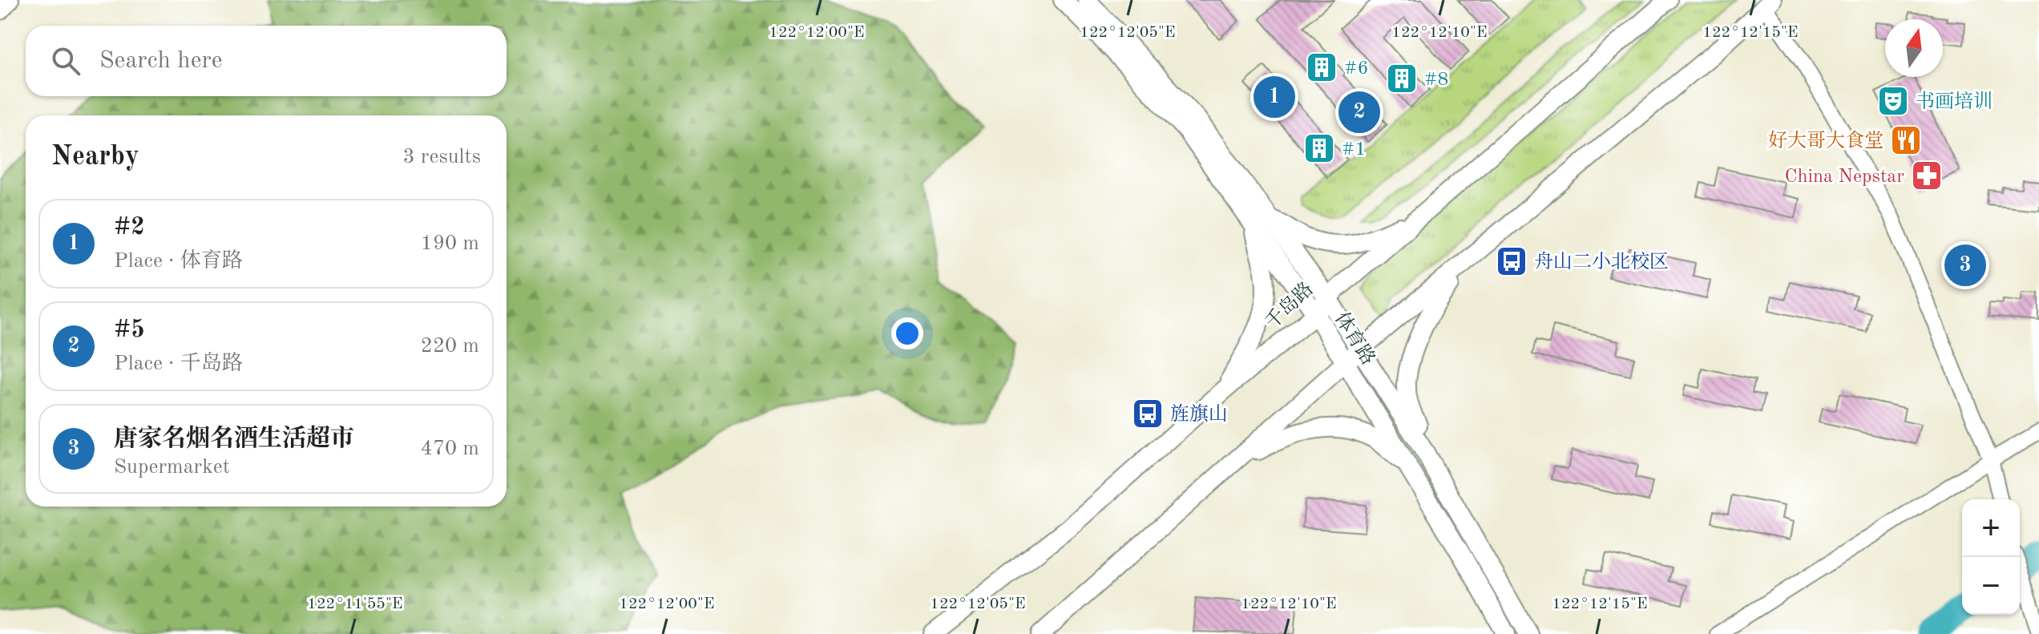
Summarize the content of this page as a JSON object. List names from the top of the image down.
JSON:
{
  "streets": {
    "street": ["千岛路", "体育路"]
  },
  "crossings": [
    ["千岛路", "体育路"]
  ],
  "places": {
    "building": ["#6", "#8", "#1"],
    "theatre": ["书画培训"],
    "restaurant": ["好大哥大食堂"],
    "pharmacy": ["China Nepstar"],
    "bus stop": ["舟山二小北校区", "旌旗山"]
  },
  "north": "top",
  "page": {
    "search": "Search here",
    "pins": ["1", "2", "3"],
    "heading": ["Nearby", "3 results"],
    "list": [
      {
        "mark": "1",
        "name": "#2",
        "note": "Place · 体育路",
        "value": "190 m"
      },
      {
        "mark": "2",
        "name": "#5",
        "note": "Place · 千岛路",
        "value": "220 m"
      },
      {
        "mark": "3",
        "name": "唐家名烟名酒生活超市",
        "note": "Supermarket",
        "value": "470 m"
      }
    ],
    "map_buttons": ["+", "−"]
  },
  "coordinates": [
    "122°12'00\"E",
    "122°12'05\"E",
    "122°12'10\"E",
    "122°12'15\"E",
    "122°11'55\"E"
  ]
}
